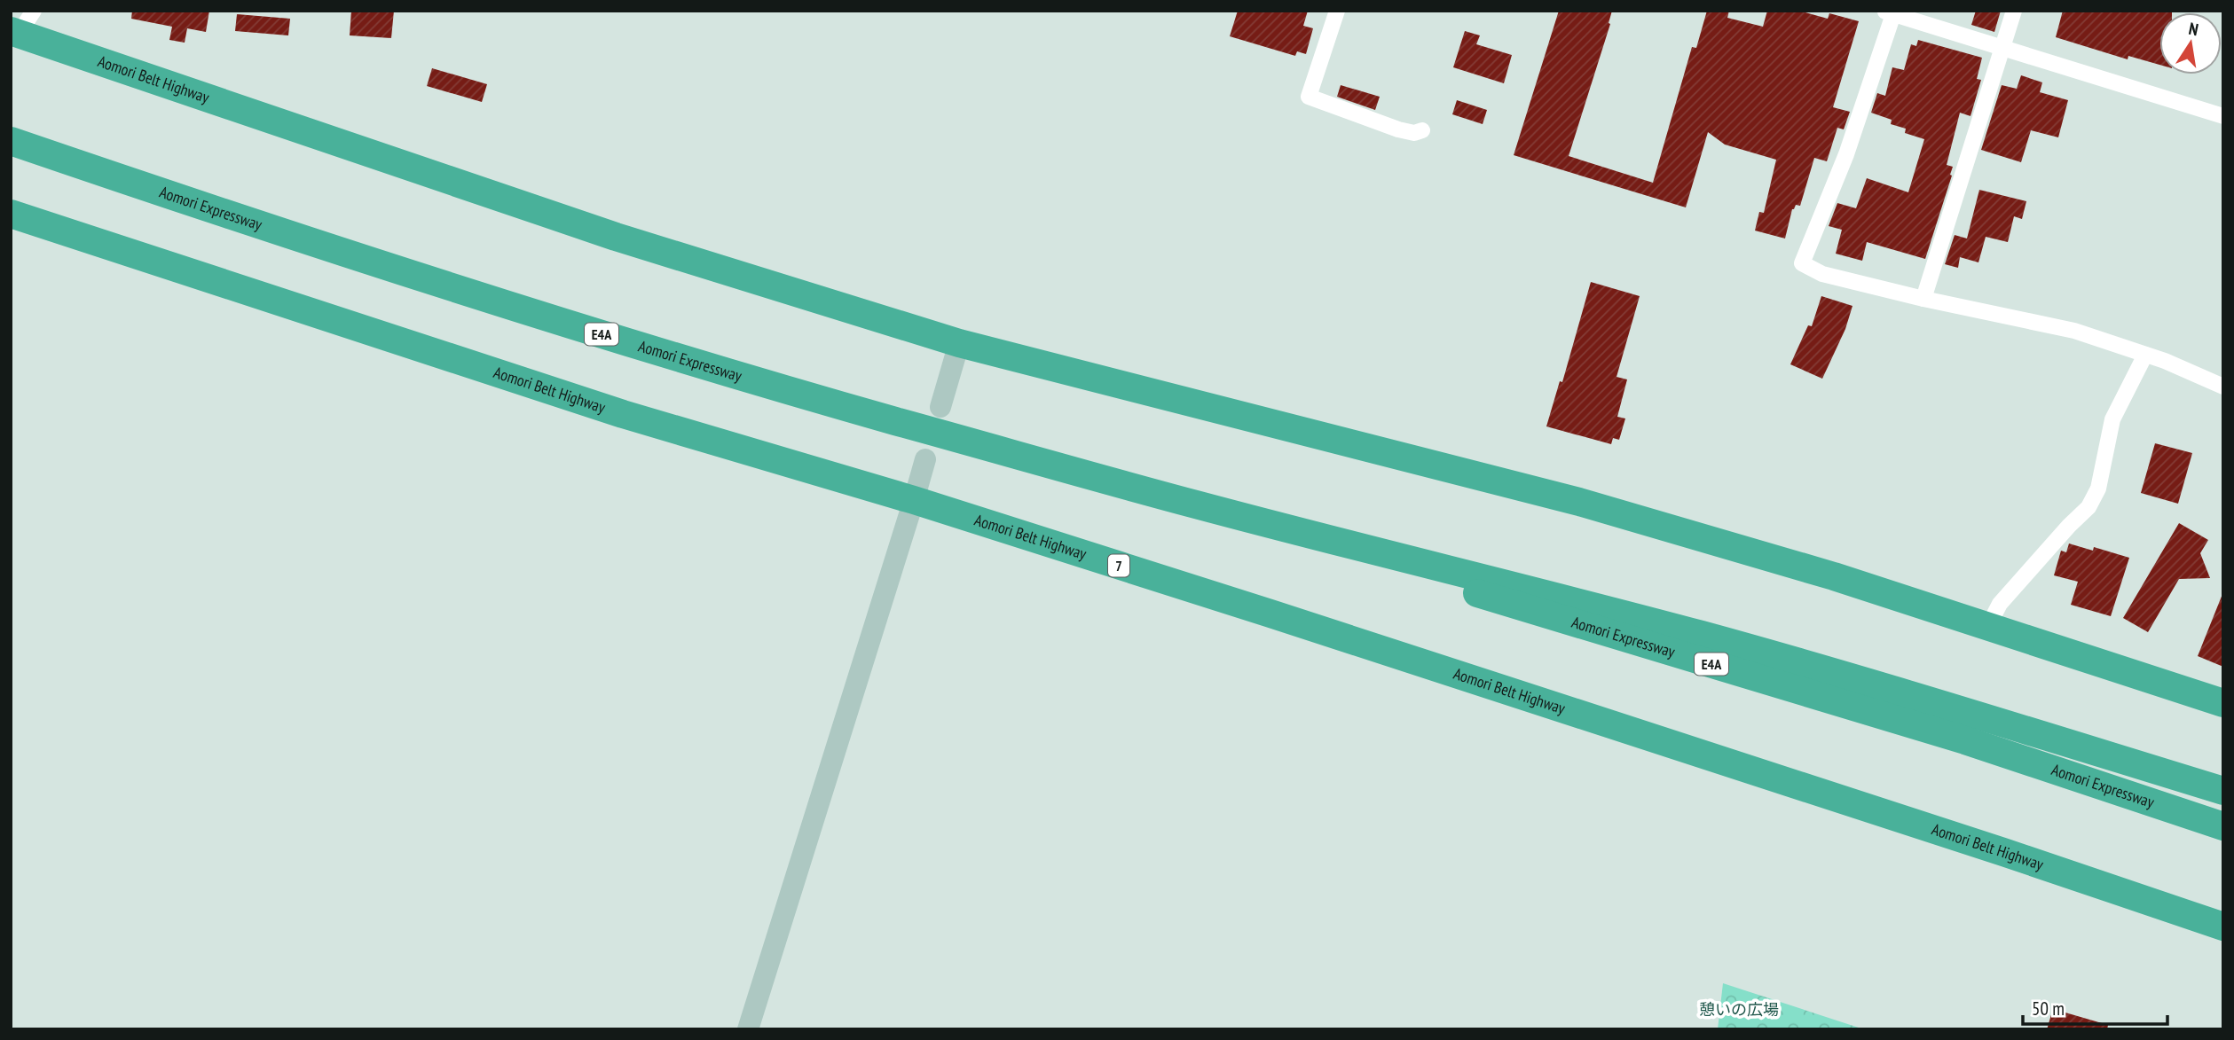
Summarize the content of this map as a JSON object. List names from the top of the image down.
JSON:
{
  "streets": {
    "highway": [
      "Aomori Belt Highway",
      "Aomori Expressway",
      "E4A",
      "7"
    ]
  },
  "parks": ["憩いの広場"],
  "scale_bar": "50 m",
  "north": "top"
}
